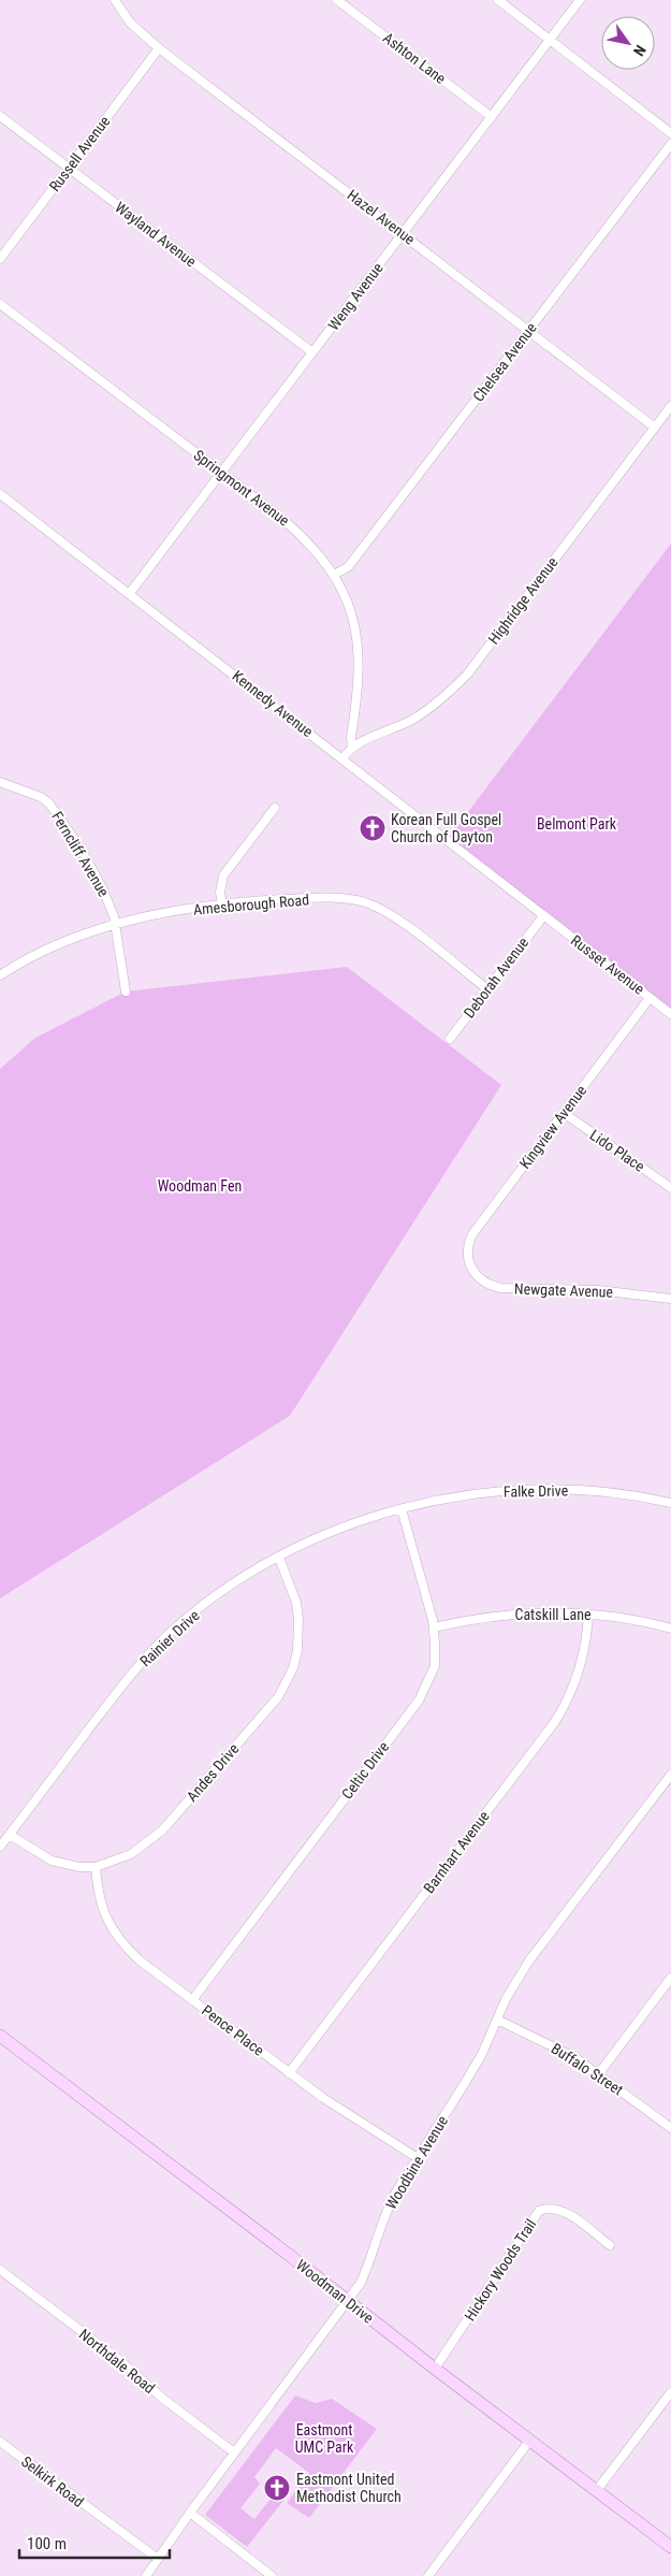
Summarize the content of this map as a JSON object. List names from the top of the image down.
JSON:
{
  "streets": {
    "main road": ["Woodman Drive"],
    "street": [
      "Ashton Lane",
      "Russell Avenue",
      "Hazel Avenue",
      "Wayland Avenue",
      "Weng Avenue",
      "Chelsea Avenue",
      "Springmont Avenue",
      "Highridge Avenue",
      "Kennedy Avenue",
      "Ferncliff Avenue",
      "Amesborough Road",
      "Russet Avenue",
      "Deborah Avenue",
      "Kingview Avenue",
      "Lido Place",
      "Newgate Avenue",
      "Falke Drive",
      "Catskill Lane",
      "Rainier Drive",
      "Celtic Drive",
      "Andes Drive",
      "Barnhart Avenue",
      "Pence Place",
      "Buffalo Street",
      "Woodbine Avenue",
      "Hickory Woods Trail",
      "Northdale Road",
      "Selkirk Road"
    ]
  },
  "crossings": [
    ["Ashton Lane", "Weng Avenue"],
    ["Russell Avenue", "Hazel Avenue"],
    ["Russell Avenue", "Wayland Avenue"],
    ["Hazel Avenue", "Weng Avenue"],
    ["Hazel Avenue", "Chelsea Avenue"],
    ["Hazel Avenue", "Highridge Avenue"],
    ["Wayland Avenue", "Weng Avenue"],
    ["Weng Avenue", "Springmont Avenue"],
    ["Weng Avenue", "Kennedy Avenue"],
    ["Chelsea Avenue", "Springmont Avenue"],
    ["Springmont Avenue", "Highridge Avenue"],
    ["Highridge Avenue", "Kennedy Avenue"],
    ["Kennedy Avenue", "Russet Avenue"],
    ["Kennedy Avenue", "Deborah Avenue"],
    ["Ferncliff Avenue", "Amesborough Road"],
    ["Amesborough Road", "Deborah Avenue"],
    ["Russet Avenue", "Deborah Avenue"],
    ["Russet Avenue", "Kingview Avenue"],
    ["Kingview Avenue", "Lido Place"],
    ["Kingview Avenue", "Newgate Avenue"],
    ["Falke Drive", "Rainier Drive"],
    ["Falke Drive", "Celtic Drive"],
    ["Catskill Lane", "Celtic Drive"],
    ["Catskill Lane", "Barnhart Avenue"],
    ["Rainier Drive", "Celtic Drive"],
    ["Rainier Drive", "Andes Drive"],
    ["Celtic Drive", "Pence Place"],
    ["Andes Drive", "Pence Place"],
    ["Barnhart Avenue", "Pence Place"],
    ["Pence Place", "Woodbine Avenue"],
    ["Buffalo Street", "Woodbine Avenue"],
    ["Woodbine Avenue", "Woodman Drive"],
    ["Woodbine Avenue", "Northdale Road"],
    ["Woodbine Avenue", "Selkirk Road"],
    ["Hickory Woods Trail", "Woodman Drive"]
  ],
  "parks": ["Belmont Park", "Woodman Fen", "Eastmont UMC Park"],
  "places": {
    "church": ["Korean Full Gospel Church of Dayton", "Eastmont United Methodist Church"]
  },
  "scale_bar": "100 m",
  "north": "bottom right"
}
